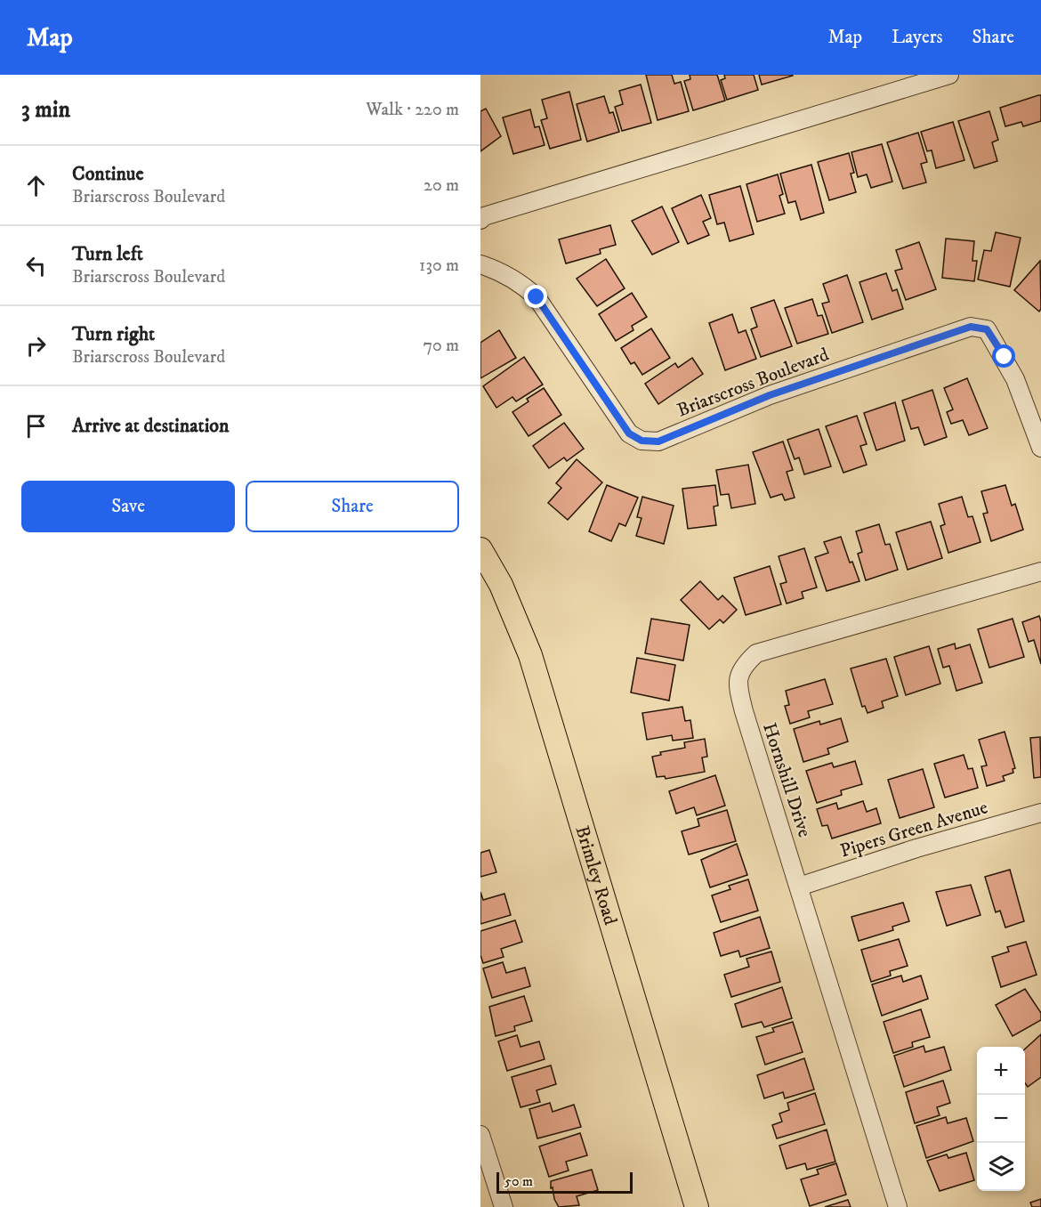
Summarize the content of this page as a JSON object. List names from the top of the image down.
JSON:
{
  "streets": {
    "main road": ["Brimley Road"],
    "street": ["Briarscross Boulevard", "Hornshill Drive", "Pipers Green Avenue"]
  },
  "crossings": [
    ["Hornshill Drive", "Pipers Green Avenue"]
  ],
  "scale_bar": "50 m",
  "page": {
    "header": "Map",
    "nav": ["Map", "Layers", "Share"],
    "heading": ["3 min", "Walk · 220 m"],
    "list": [
      ["Continue", "Briarscross Boulevard", "20 m"],
      ["Turn left", "Briarscross Boulevard", "130 m"],
      ["Turn right", "Briarscross Boulevard", "70 m"],
      "Arrive at destination"
    ],
    "buttons": ["Save", "Share"],
    "map_buttons": ["+", "−"],
    "scale": "50 m"
  }
}
